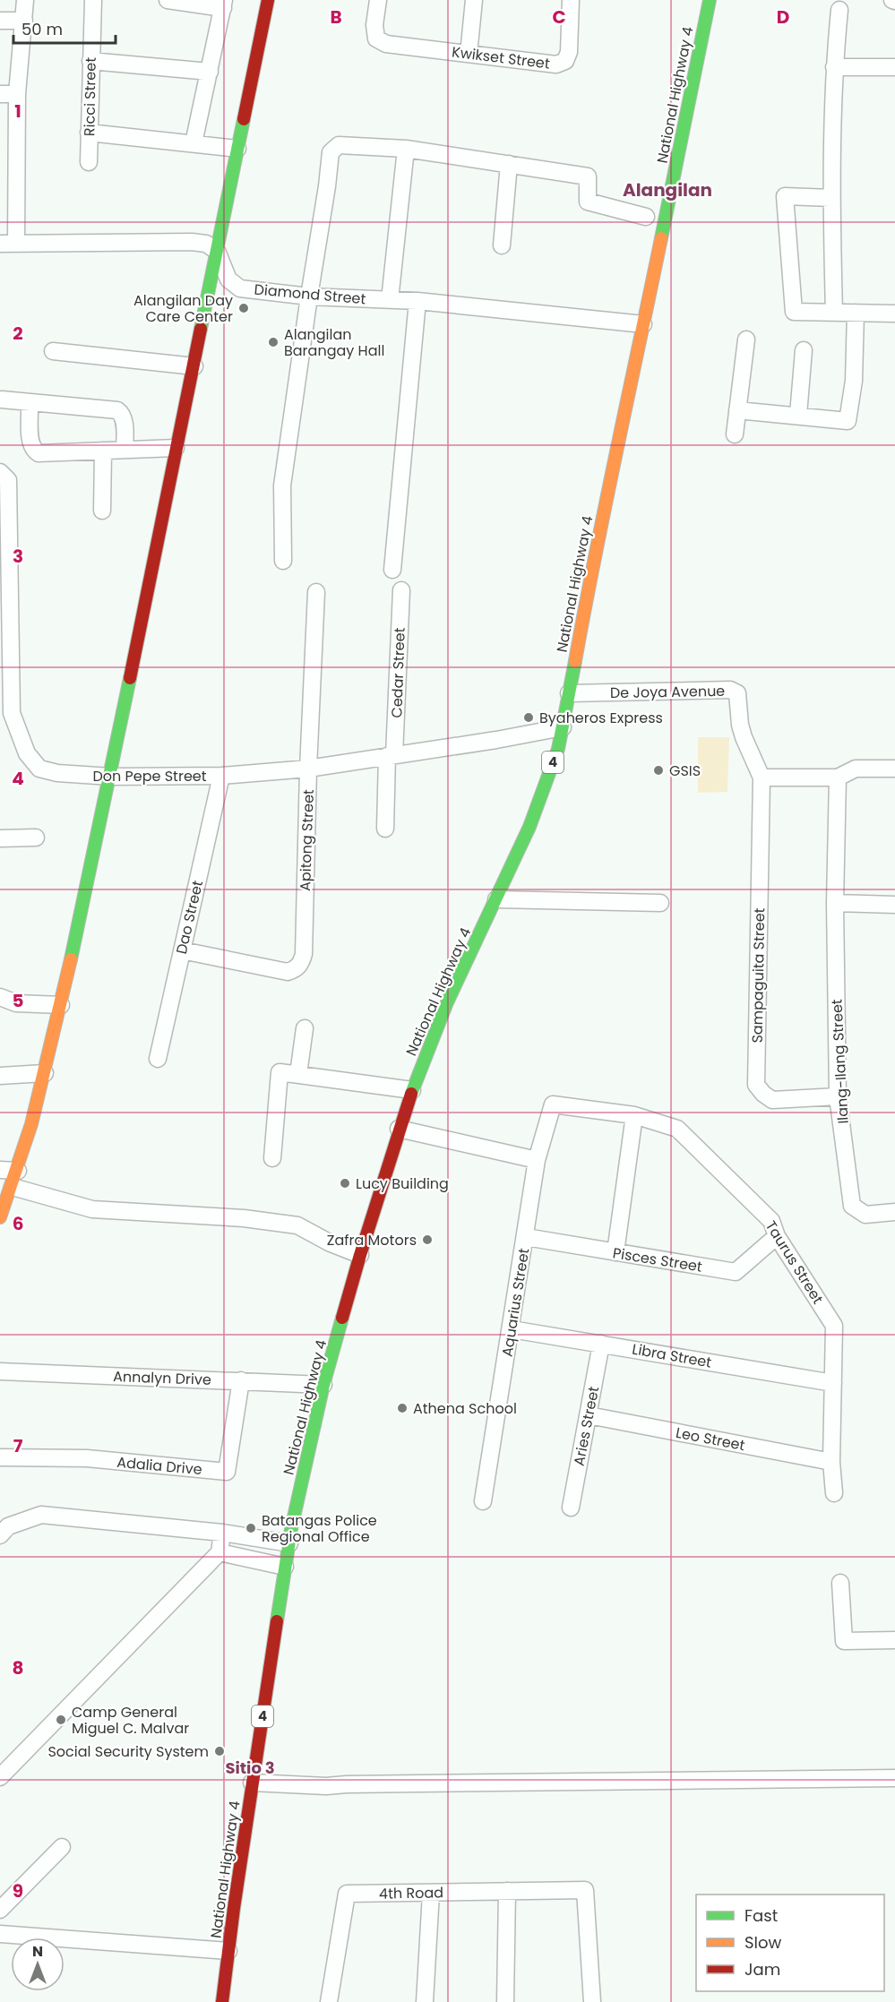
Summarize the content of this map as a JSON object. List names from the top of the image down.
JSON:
{
  "streets": {
    "main road": ["National Highway 4", "4"],
    "street": [
      "Kwikset Street",
      "Ricci Street",
      "Diamond Street",
      "Cedar Street",
      "De Joya Avenue",
      "Don Pepe Street",
      "Apitong Street",
      "Dao Street",
      "Sampaguita Street",
      "Ilang-Ilang Street",
      "Pisces Street",
      "Taurus Street",
      "Aquarius Street",
      "Libra Street",
      "Annalyn Drive",
      "Aries Street",
      "Leo Street",
      "Adalia Drive",
      "4th Road"
    ]
  },
  "crossings": [
    ["National Highway 4", "Diamond Street"],
    ["National Highway 4", "De Joya Avenue"],
    ["National Highway 4", "Don Pepe Street"],
    ["National Highway 4", "Annalyn Drive"],
    ["Cedar Street", "Don Pepe Street"],
    ["De Joya Avenue", "Sampaguita Street"],
    ["Don Pepe Street", "Apitong Street"],
    ["Don Pepe Street", "Dao Street"],
    ["Apitong Street", "Dao Street"],
    ["Sampaguita Street", "Ilang-Ilang Street"],
    ["Pisces Street", "Taurus Street"],
    ["Pisces Street", "Aquarius Street"],
    ["Taurus Street", "Aquarius Street"],
    ["Taurus Street", "Libra Street"],
    ["Taurus Street", "Leo Street"],
    ["Aquarius Street", "Libra Street"],
    ["Libra Street", "Aries Street"],
    ["Annalyn Drive", "Adalia Drive"],
    ["Aries Street", "Leo Street"]
  ],
  "districts": ["Alangilan", "Sitio 3"],
  "places": [
    "Alangilan Day Care Center",
    "Alangilan Barangay Hall",
    "Byaheros Express",
    "GSIS",
    "Lucy Building",
    "Zafra Motors",
    "Athena School",
    "Batangas Police Regional Office",
    "Camp General Miguel C. Malvar",
    "Social Security System"
  ],
  "legend": ["Fast", "Slow", "Jam"],
  "scale_bar": "50 m",
  "north": "top",
  "grid": {
    "columns": ["B", "C", "D"],
    "rows": [
      "1",
      "2",
      "3",
      "4",
      "5",
      "6",
      "7",
      "8",
      "9"
    ]
  }
}
